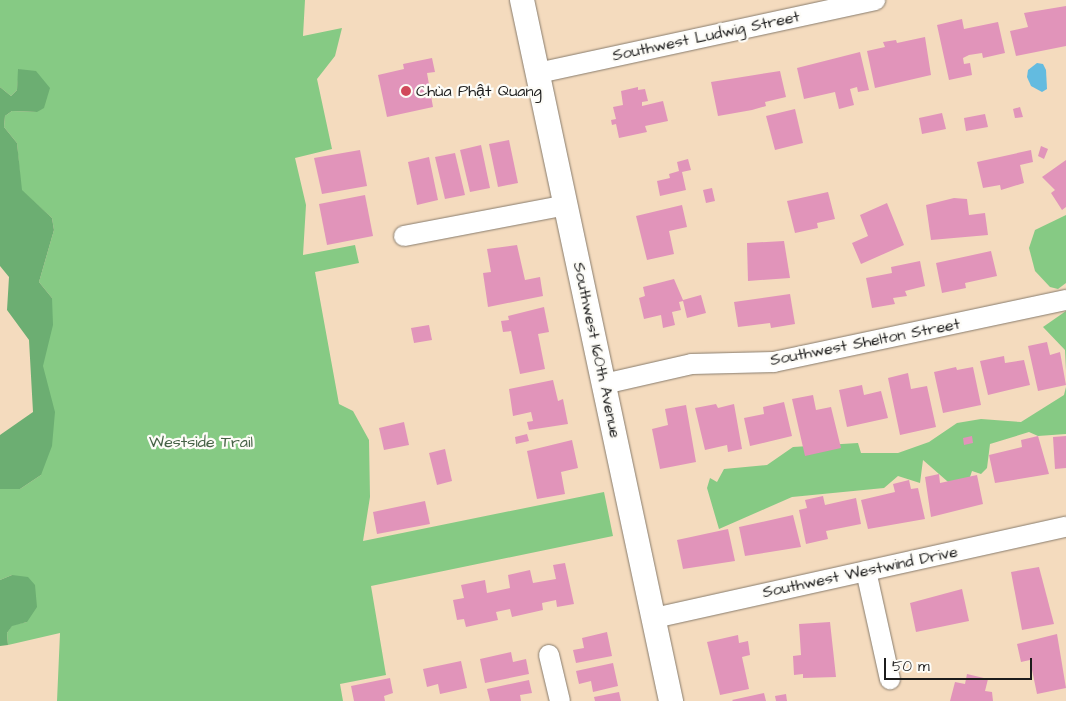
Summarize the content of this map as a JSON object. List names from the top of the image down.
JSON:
{
  "streets": {
    "street": [
      "Southwest Ludwig Street",
      "Southwest Shelton Street",
      "Southwest 160th Avenue",
      "Southwest Westwind Drive"
    ]
  },
  "crossings": [
    ["Southwest Ludwig Street", "Southwest 160th Avenue"],
    ["Southwest Shelton Street", "Southwest 160th Avenue"],
    ["Southwest 160th Avenue", "Southwest Westwind Drive"]
  ],
  "parks": ["Westside Trail"],
  "places": ["Chùa Phật Quang"],
  "scale_bar": "50 m"
}
